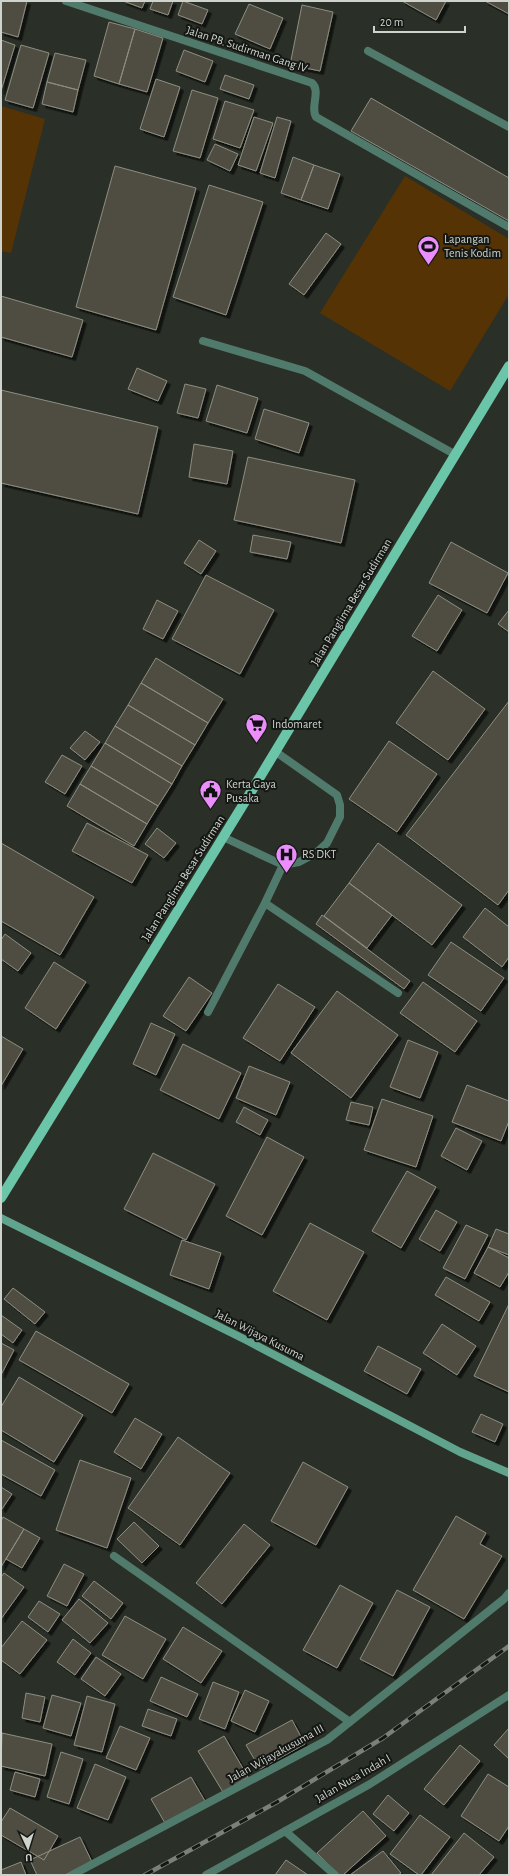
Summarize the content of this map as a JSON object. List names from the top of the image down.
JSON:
{
  "streets": {
    "main road": ["Jalan Panglima Besar Sudirman"],
    "street": [
      "Jalan PB. Sudirman Gang IV",
      "Jalan Wijaya Kusuma",
      "Jalan Wijayakusuma III",
      "Jalan Nusa Indah I"
    ]
  },
  "places": {
    "sports": ["Lapangan Tenis Kodim"],
    "supermarket": ["Indomaret"],
    "public building": ["Kerta Gaya Pusaka"],
    "hospital": ["RS DKT"]
  },
  "scale_bar": "20 m",
  "north": "bottom"
}
